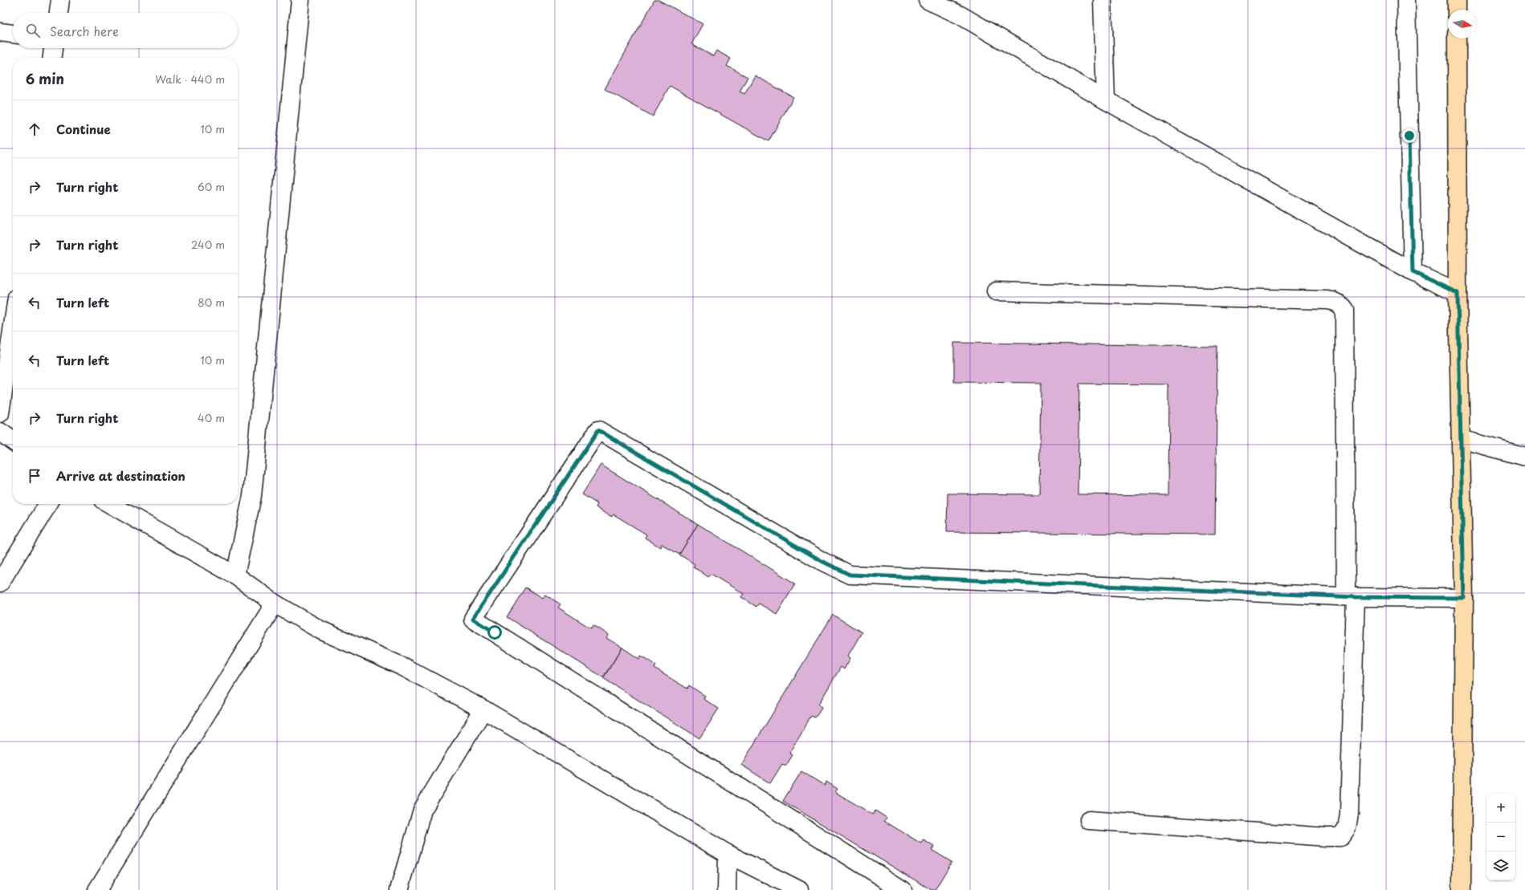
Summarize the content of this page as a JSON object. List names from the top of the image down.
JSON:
{
  "north": "right",
  "page": {
    "search": "Search here",
    "heading": ["6 min", "Walk · 440 m"],
    "list": [
      ["Continue", "10 m"],
      ["Turn right", "60 m"],
      ["Turn right", "240 m"],
      ["Turn left", "80 m"],
      ["Turn left", "10 m"],
      ["Turn right", "40 m"],
      "Arrive at destination"
    ],
    "map_buttons": ["+", "−"]
  }
}
